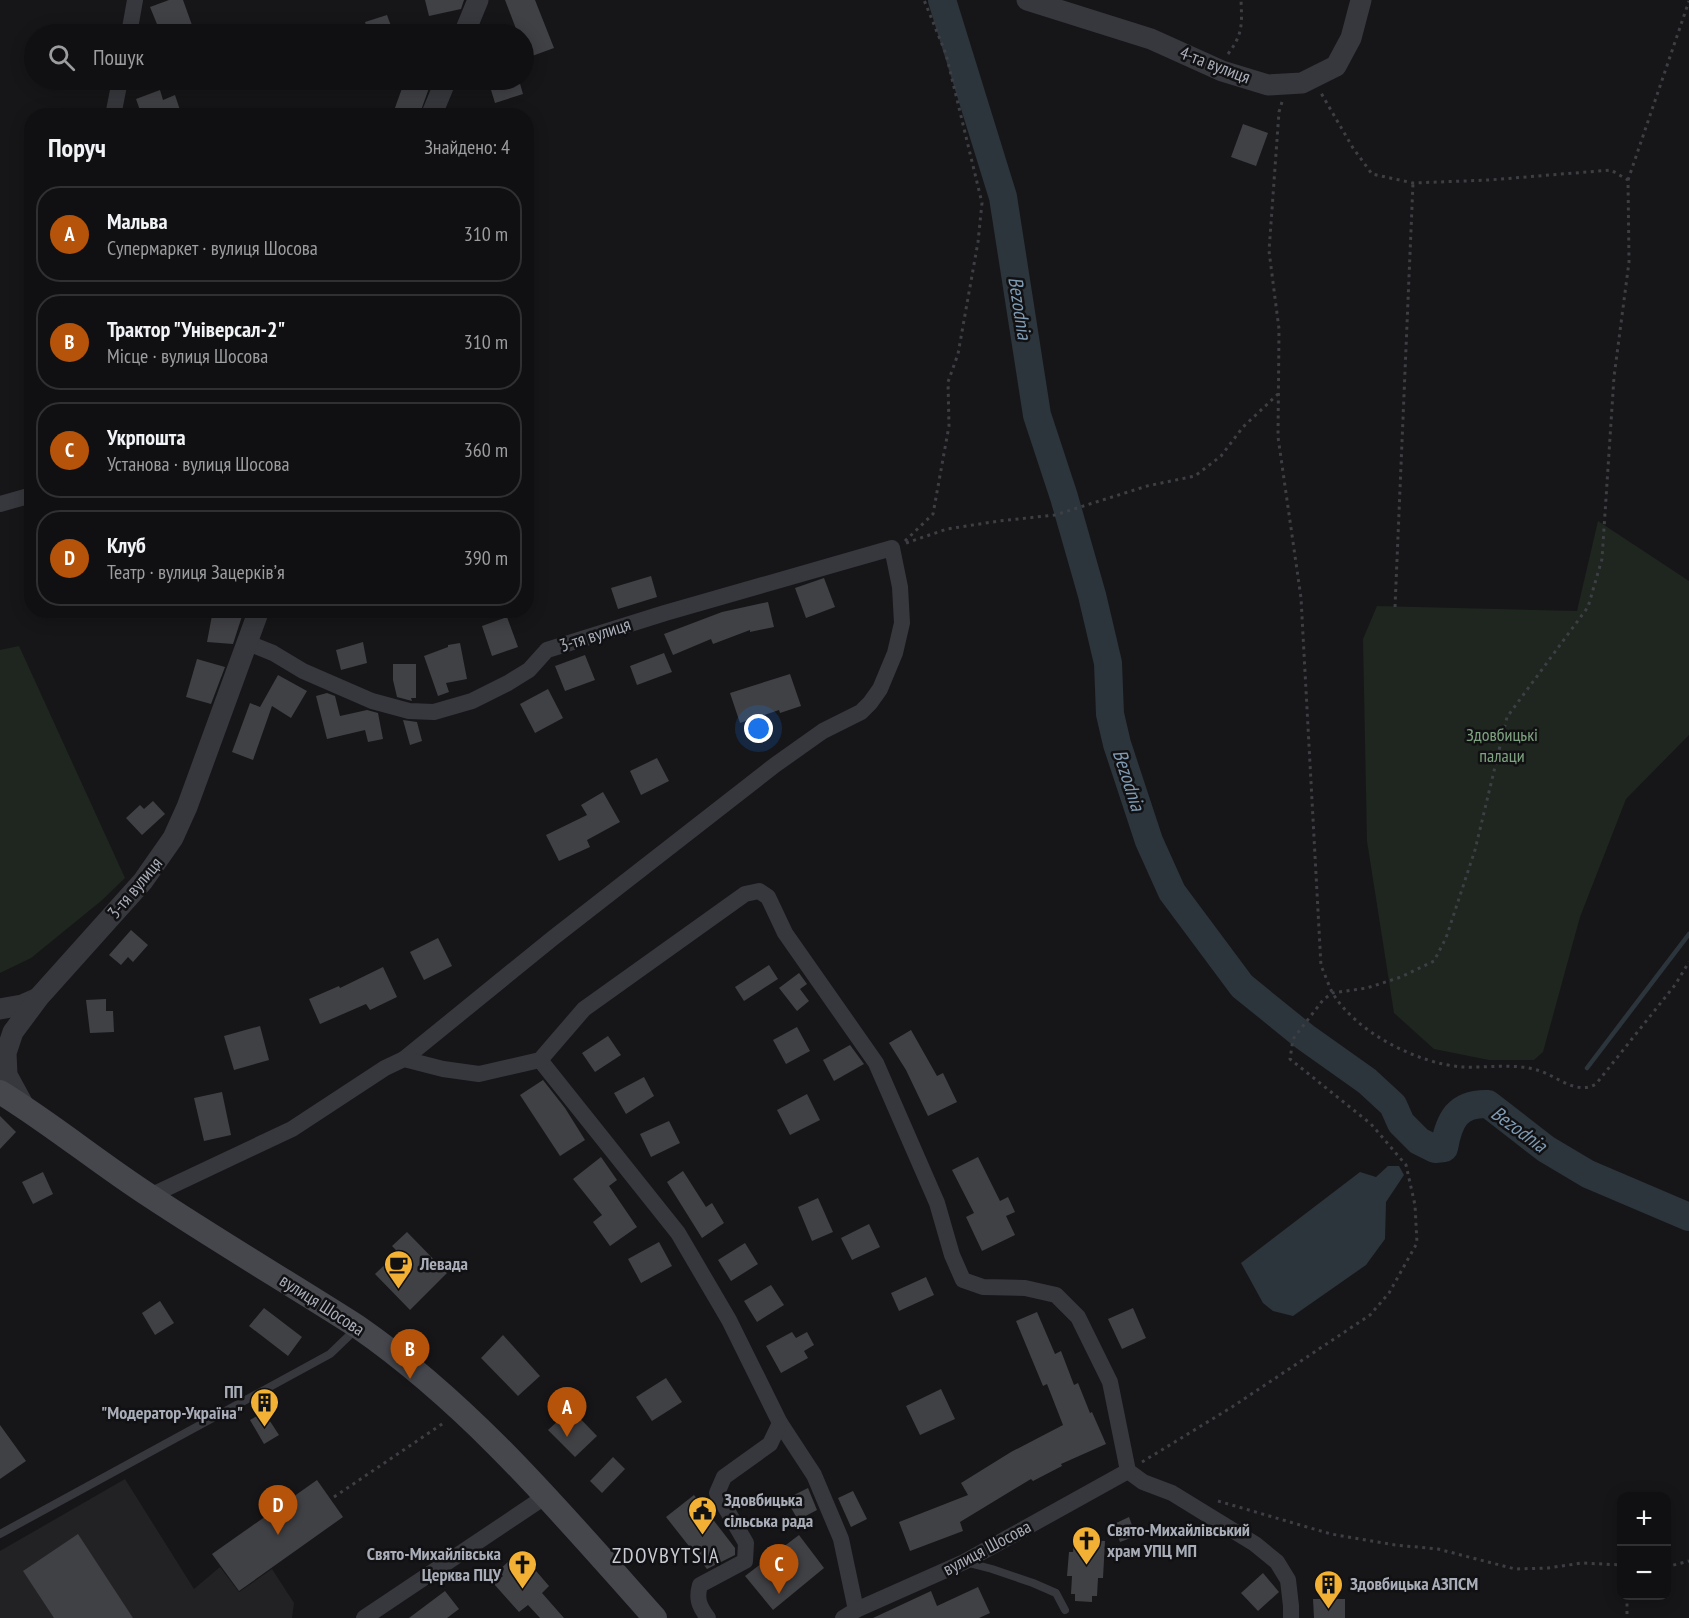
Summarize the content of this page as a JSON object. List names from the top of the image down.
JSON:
{
  "streets": {
    "main road": ["вулиця Шосова"],
    "street": ["4-та вулиця", "3-тя вулиця"]
  },
  "crossings": [
    ["3-тя вулиця", "вулиця Шосова"]
  ],
  "districts": ["ZDOVBYTSIA"],
  "water": ["Bezodnia"],
  "parks": ["Здовбицькі палаци"],
  "places": {
    "cafe": ["Левада"],
    "building": ["ПП \"Модератор-Україна\"", "Здовбицька АЗПСМ"],
    "public building": ["Здовбицька сільська рада"],
    "church": ["Свято-Михайлівський храм УПЦ МП", "Свято-Михайлівська Церква ПЦУ"]
  },
  "page": {
    "search": "Пошук",
    "heading": ["Поруч", "Знайдено: 4"],
    "list": [
      {
        "mark": "A",
        "name": "Мальва",
        "note": "Супермаркет · вулиця Шосова",
        "value": "310 m"
      },
      {
        "mark": "B",
        "name": "Трактор \"Універсал-2\"",
        "note": "Місце · вулиця Шосова",
        "value": "310 m"
      },
      {
        "mark": "C",
        "name": "Укрпошта",
        "note": "Установа · вулиця Шосова",
        "value": "360 m"
      },
      {
        "mark": "D",
        "name": "Клуб",
        "note": "Театр · вулиця Зацерківʼя",
        "value": "390 m"
      }
    ],
    "pins": [
      "B",
      "A",
      "D",
      "C"
    ],
    "map_buttons": ["+", "−"]
  }
}
